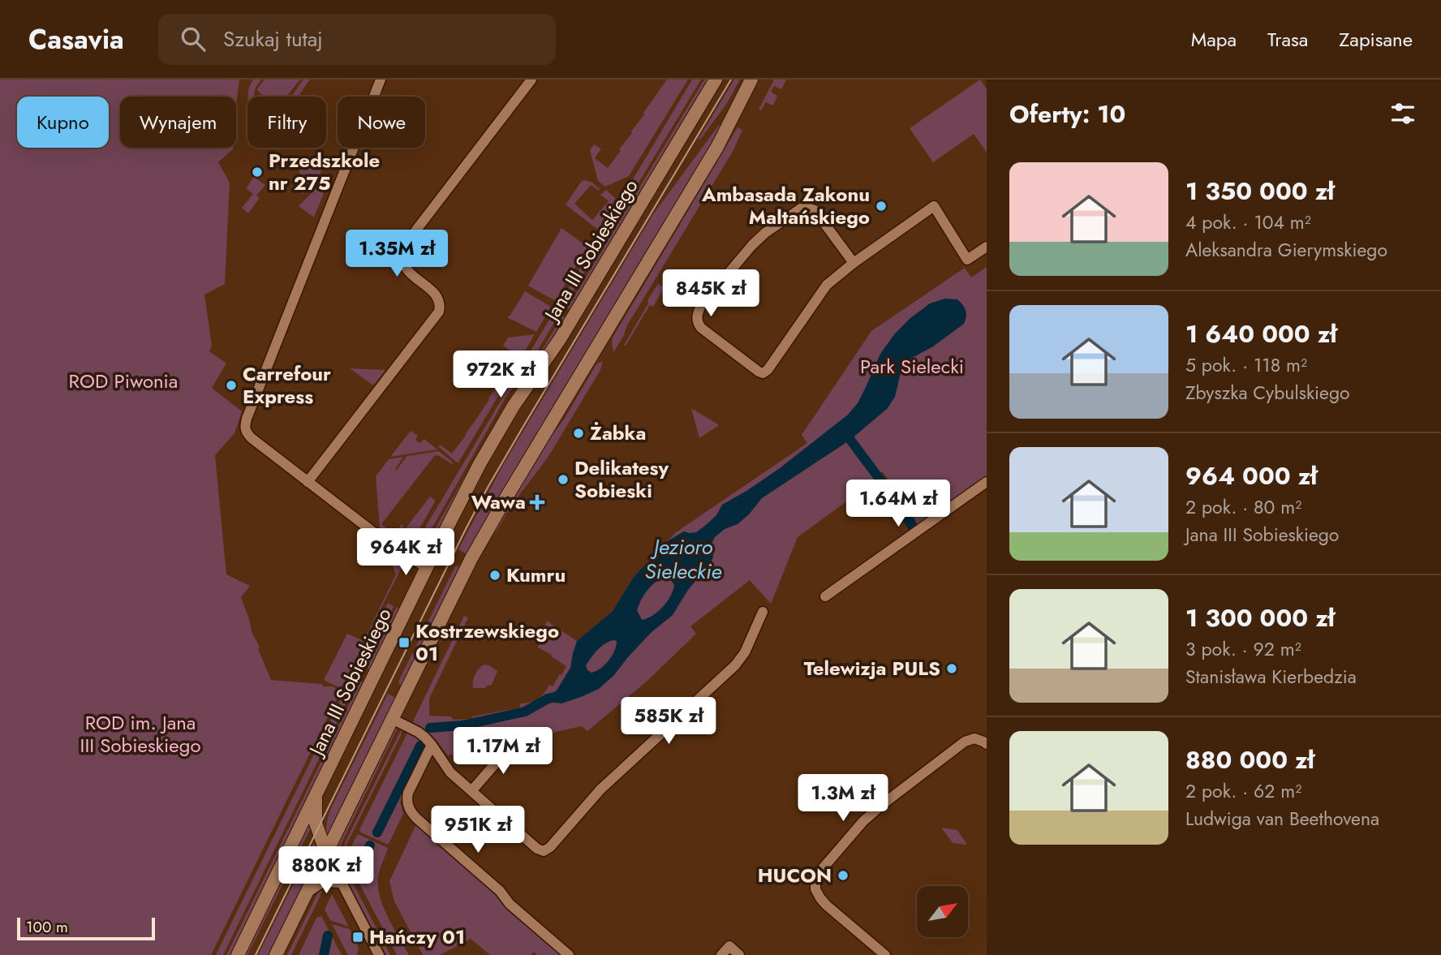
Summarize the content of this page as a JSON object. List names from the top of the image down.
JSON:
{
  "streets": {
    "main road": ["Jana III Sobieskiego"]
  },
  "water": ["Jezioro Sieleckie"],
  "parks": ["Park Sielecki", "ROD Piwonia", "ROD im. Jana III Sobieskiego"],
  "places": {
    "other": [
      "Przedszkole nr 275",
      "Ambasada Zakonu Maltańskiego",
      "Carrefour Express",
      "Żabka",
      "Delikatesy Sobieski",
      "Kumru",
      "Telewizja PULS",
      "HUCON"
    ],
    "health": ["Wawa"],
    "transit": ["Kostrzewskiego 01", "Hańczy 01"]
  },
  "scale_bar": "100 m",
  "north": "top right",
  "page": {
    "header": "Casavia",
    "search": "Szukaj tutaj",
    "nav": ["Mapa", "Trasa", "Zapisane"],
    "heading": "Oferty: 10",
    "chip": [
      "Kupno",
      "Wynajem",
      "Filtry",
      "Nowe"
    ],
    "list": [
      {
        "name": "1 350 000 zł",
        "note": "4 pok. · 104 m² · Aleksandra Gierymskiego"
      },
      {
        "name": "1 640 000 zł",
        "note": "5 pok. · 118 m² · Zbyszka Cybulskiego"
      },
      {
        "name": "964 000 zł",
        "note": "2 pok. · 80 m² · Jana III Sobieskiego"
      },
      {
        "name": "1 300 000 zł",
        "note": "3 pok. · 92 m² · Stanisława Kierbedzia"
      },
      {
        "name": "880 000 zł",
        "note": "2 pok. · 62 m² · Ludwiga van Beethovena"
      }
    ],
    "price": [
      "1.35M zł",
      "845K zł",
      "972K zł",
      "1.64M zł",
      "964K zł",
      "585K zł",
      "1.17M zł",
      "1.3M zł",
      "951K zł",
      "880K zł"
    ],
    "scale": "100 m"
  }
}
